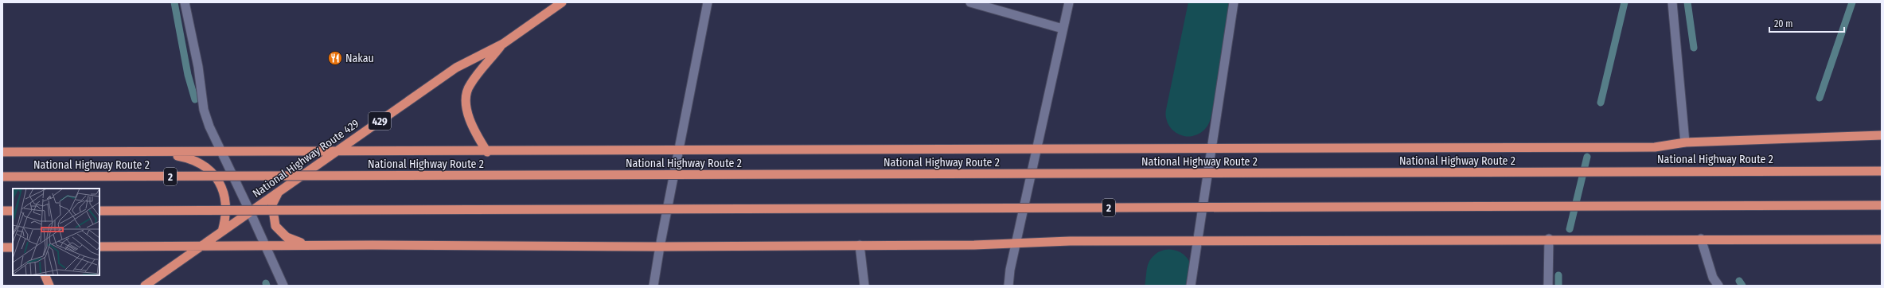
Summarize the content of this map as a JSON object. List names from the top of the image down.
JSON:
{
  "streets": {
    "highway": [
      "429",
      "National Highway Route 429",
      "National Highway Route 2",
      "2"
    ]
  },
  "places": {
    "restaurant": ["Nakau"]
  },
  "scale_bar": "20 m"
}
